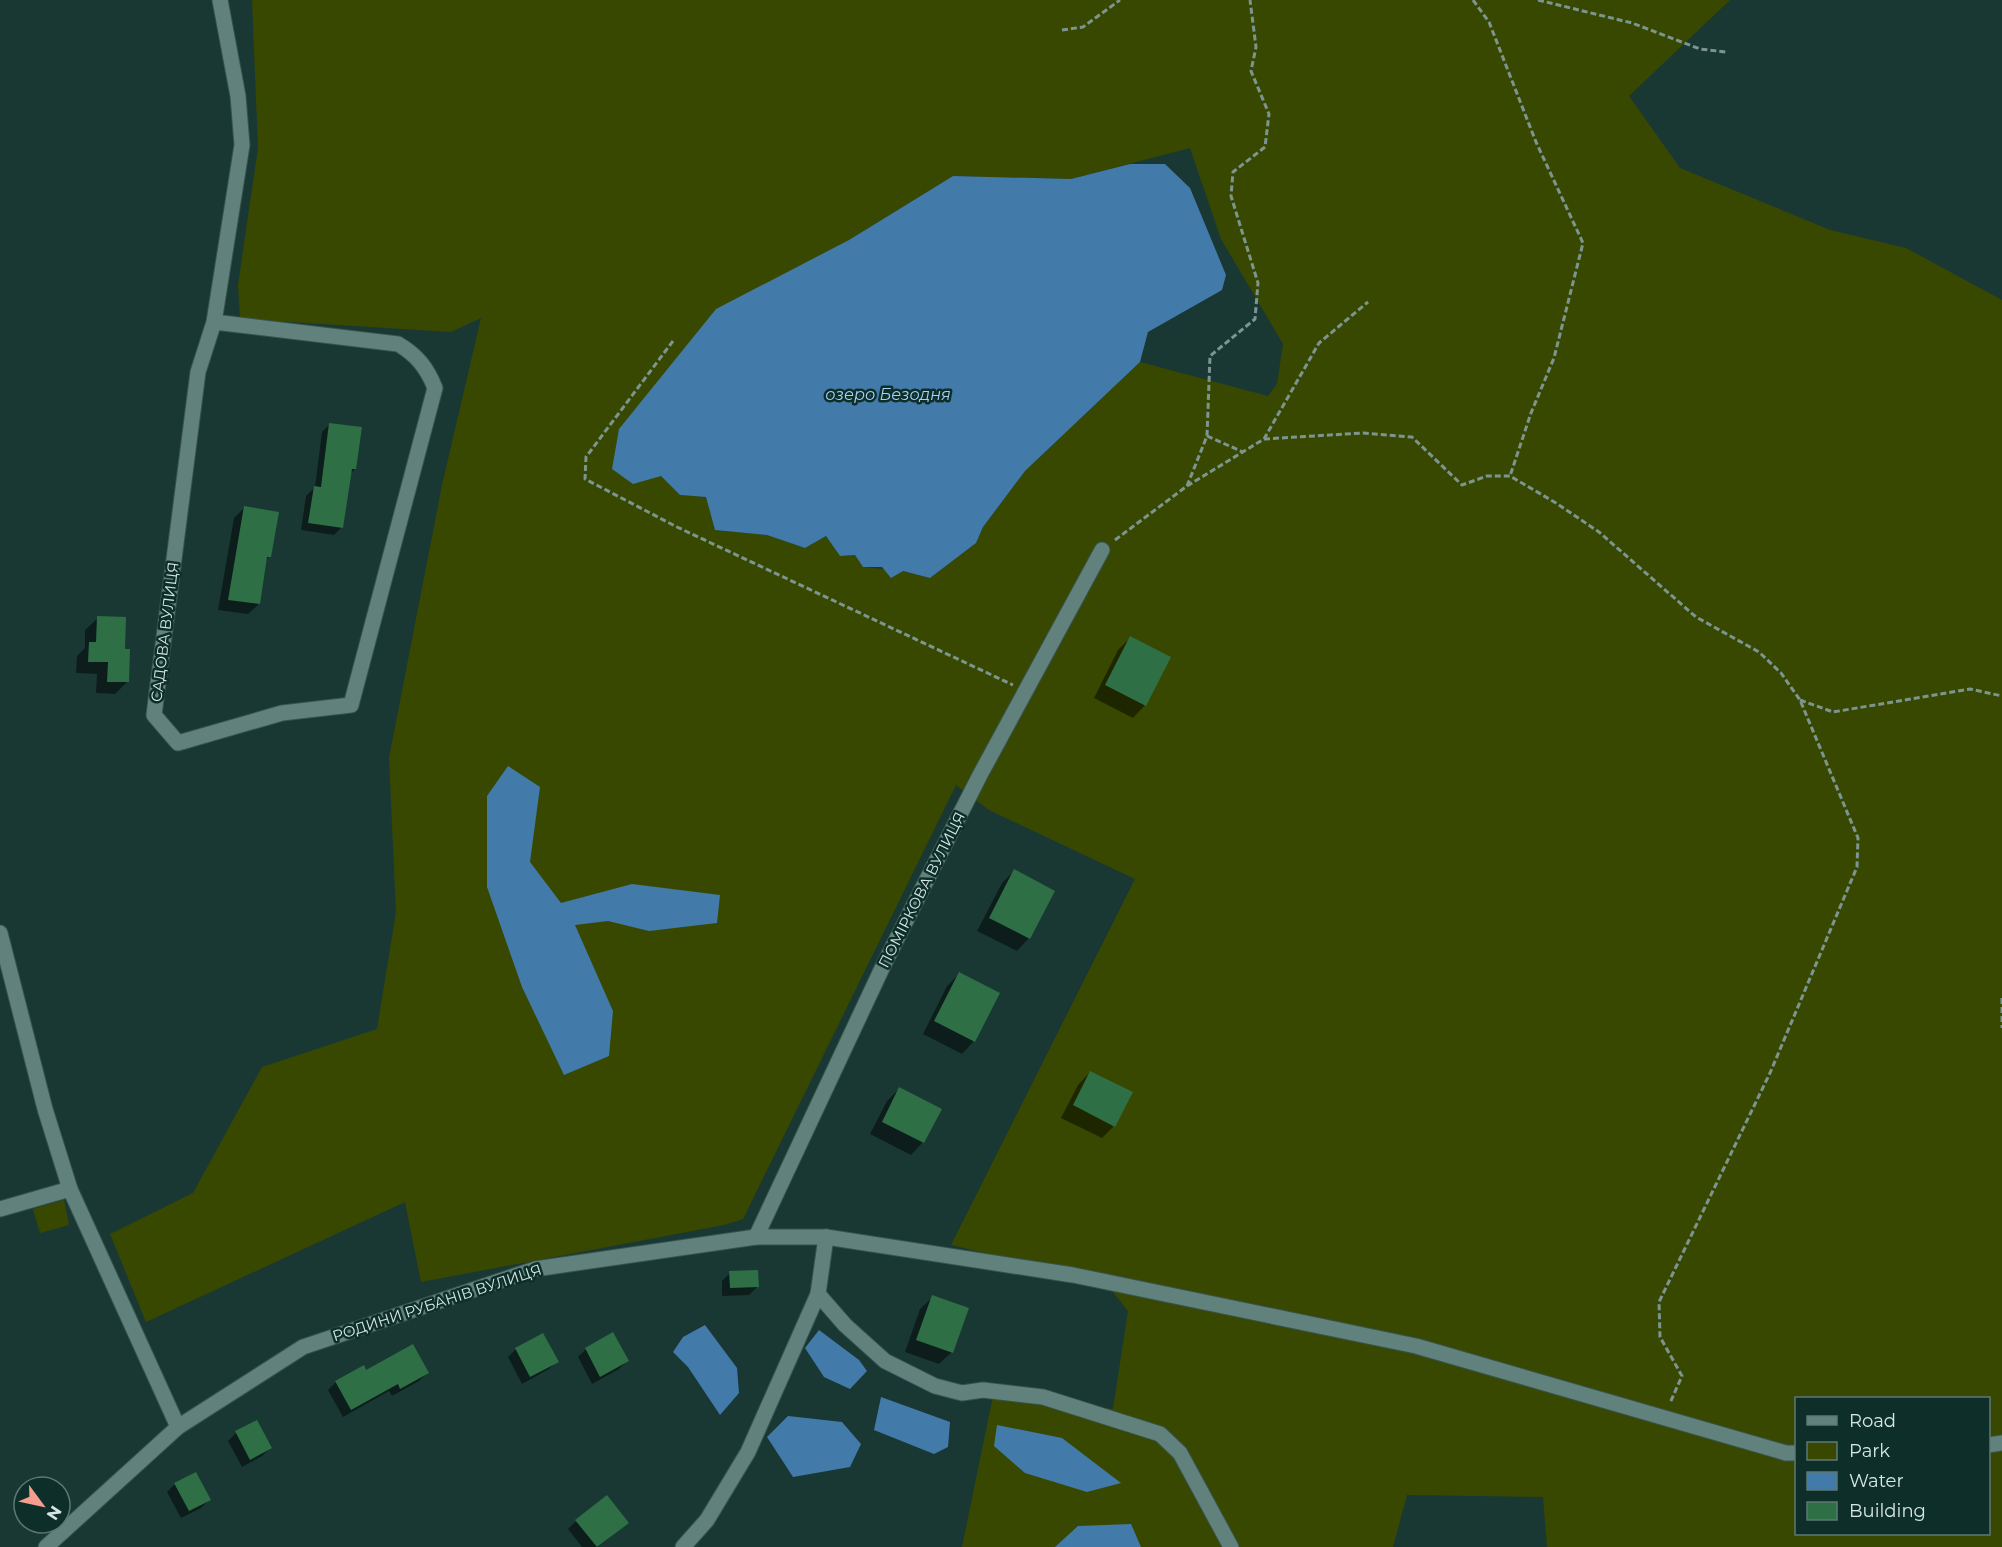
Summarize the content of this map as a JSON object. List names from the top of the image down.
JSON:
{
  "streets": {
    "street": ["САДОВА ВУЛИЦЯ", "ПОМІРКОВА ВУЛИЦЯ", "РОДИНИ РУБАНІВ ВУЛИЦЯ"]
  },
  "crossings": [
    ["ПОМІРКОВА ВУЛИЦЯ", "РОДИНИ РУБАНІВ ВУЛИЦЯ"]
  ],
  "water": ["озеро Безодня"],
  "legend": [
    "Road",
    "Park",
    "Water",
    "Building"
  ],
  "north": "bottom right"
}
